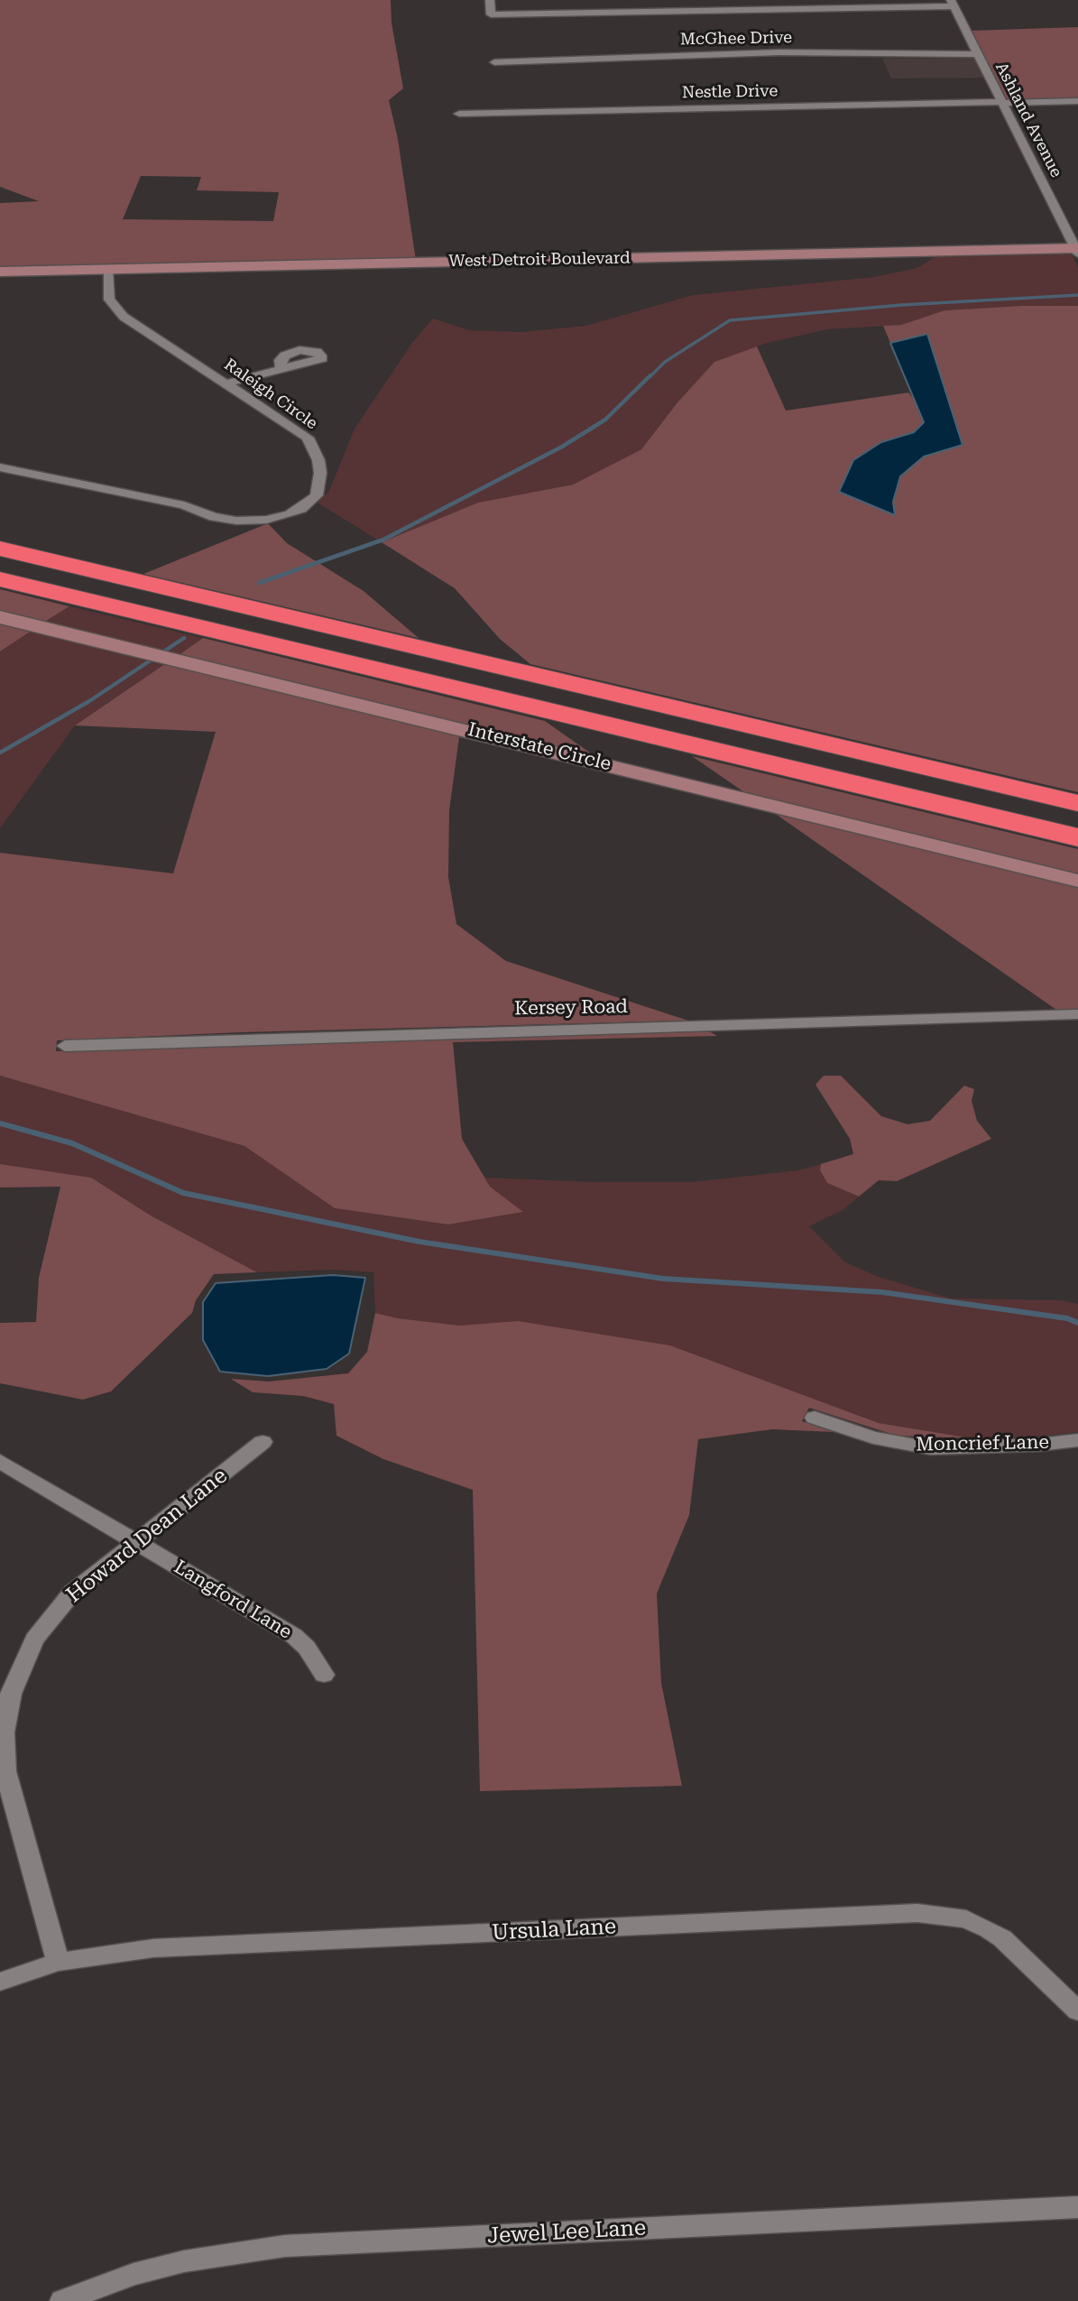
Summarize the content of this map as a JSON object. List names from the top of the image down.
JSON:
{
  "streets": {
    "street": [
      "McGhee Drive",
      "Nestle Drive",
      "Ashland Avenue",
      "West Detroit Boulevard",
      "Raleigh Circle",
      "Interstate Circle",
      "Kersey Road",
      "Moncrief Lane",
      "Howard Dean Lane",
      "Langford Lane",
      "Ursula Lane",
      "Jewel Lee Lane"
    ]
  },
  "crossings": [
    ["McGhee Drive", "Ashland Avenue"],
    ["Nestle Drive", "Ashland Avenue"],
    ["Ashland Avenue", "West Detroit Boulevard"],
    ["West Detroit Boulevard", "Raleigh Circle"],
    ["Howard Dean Lane", "Langford Lane"],
    ["Howard Dean Lane", "Ursula Lane"]
  ]
}
